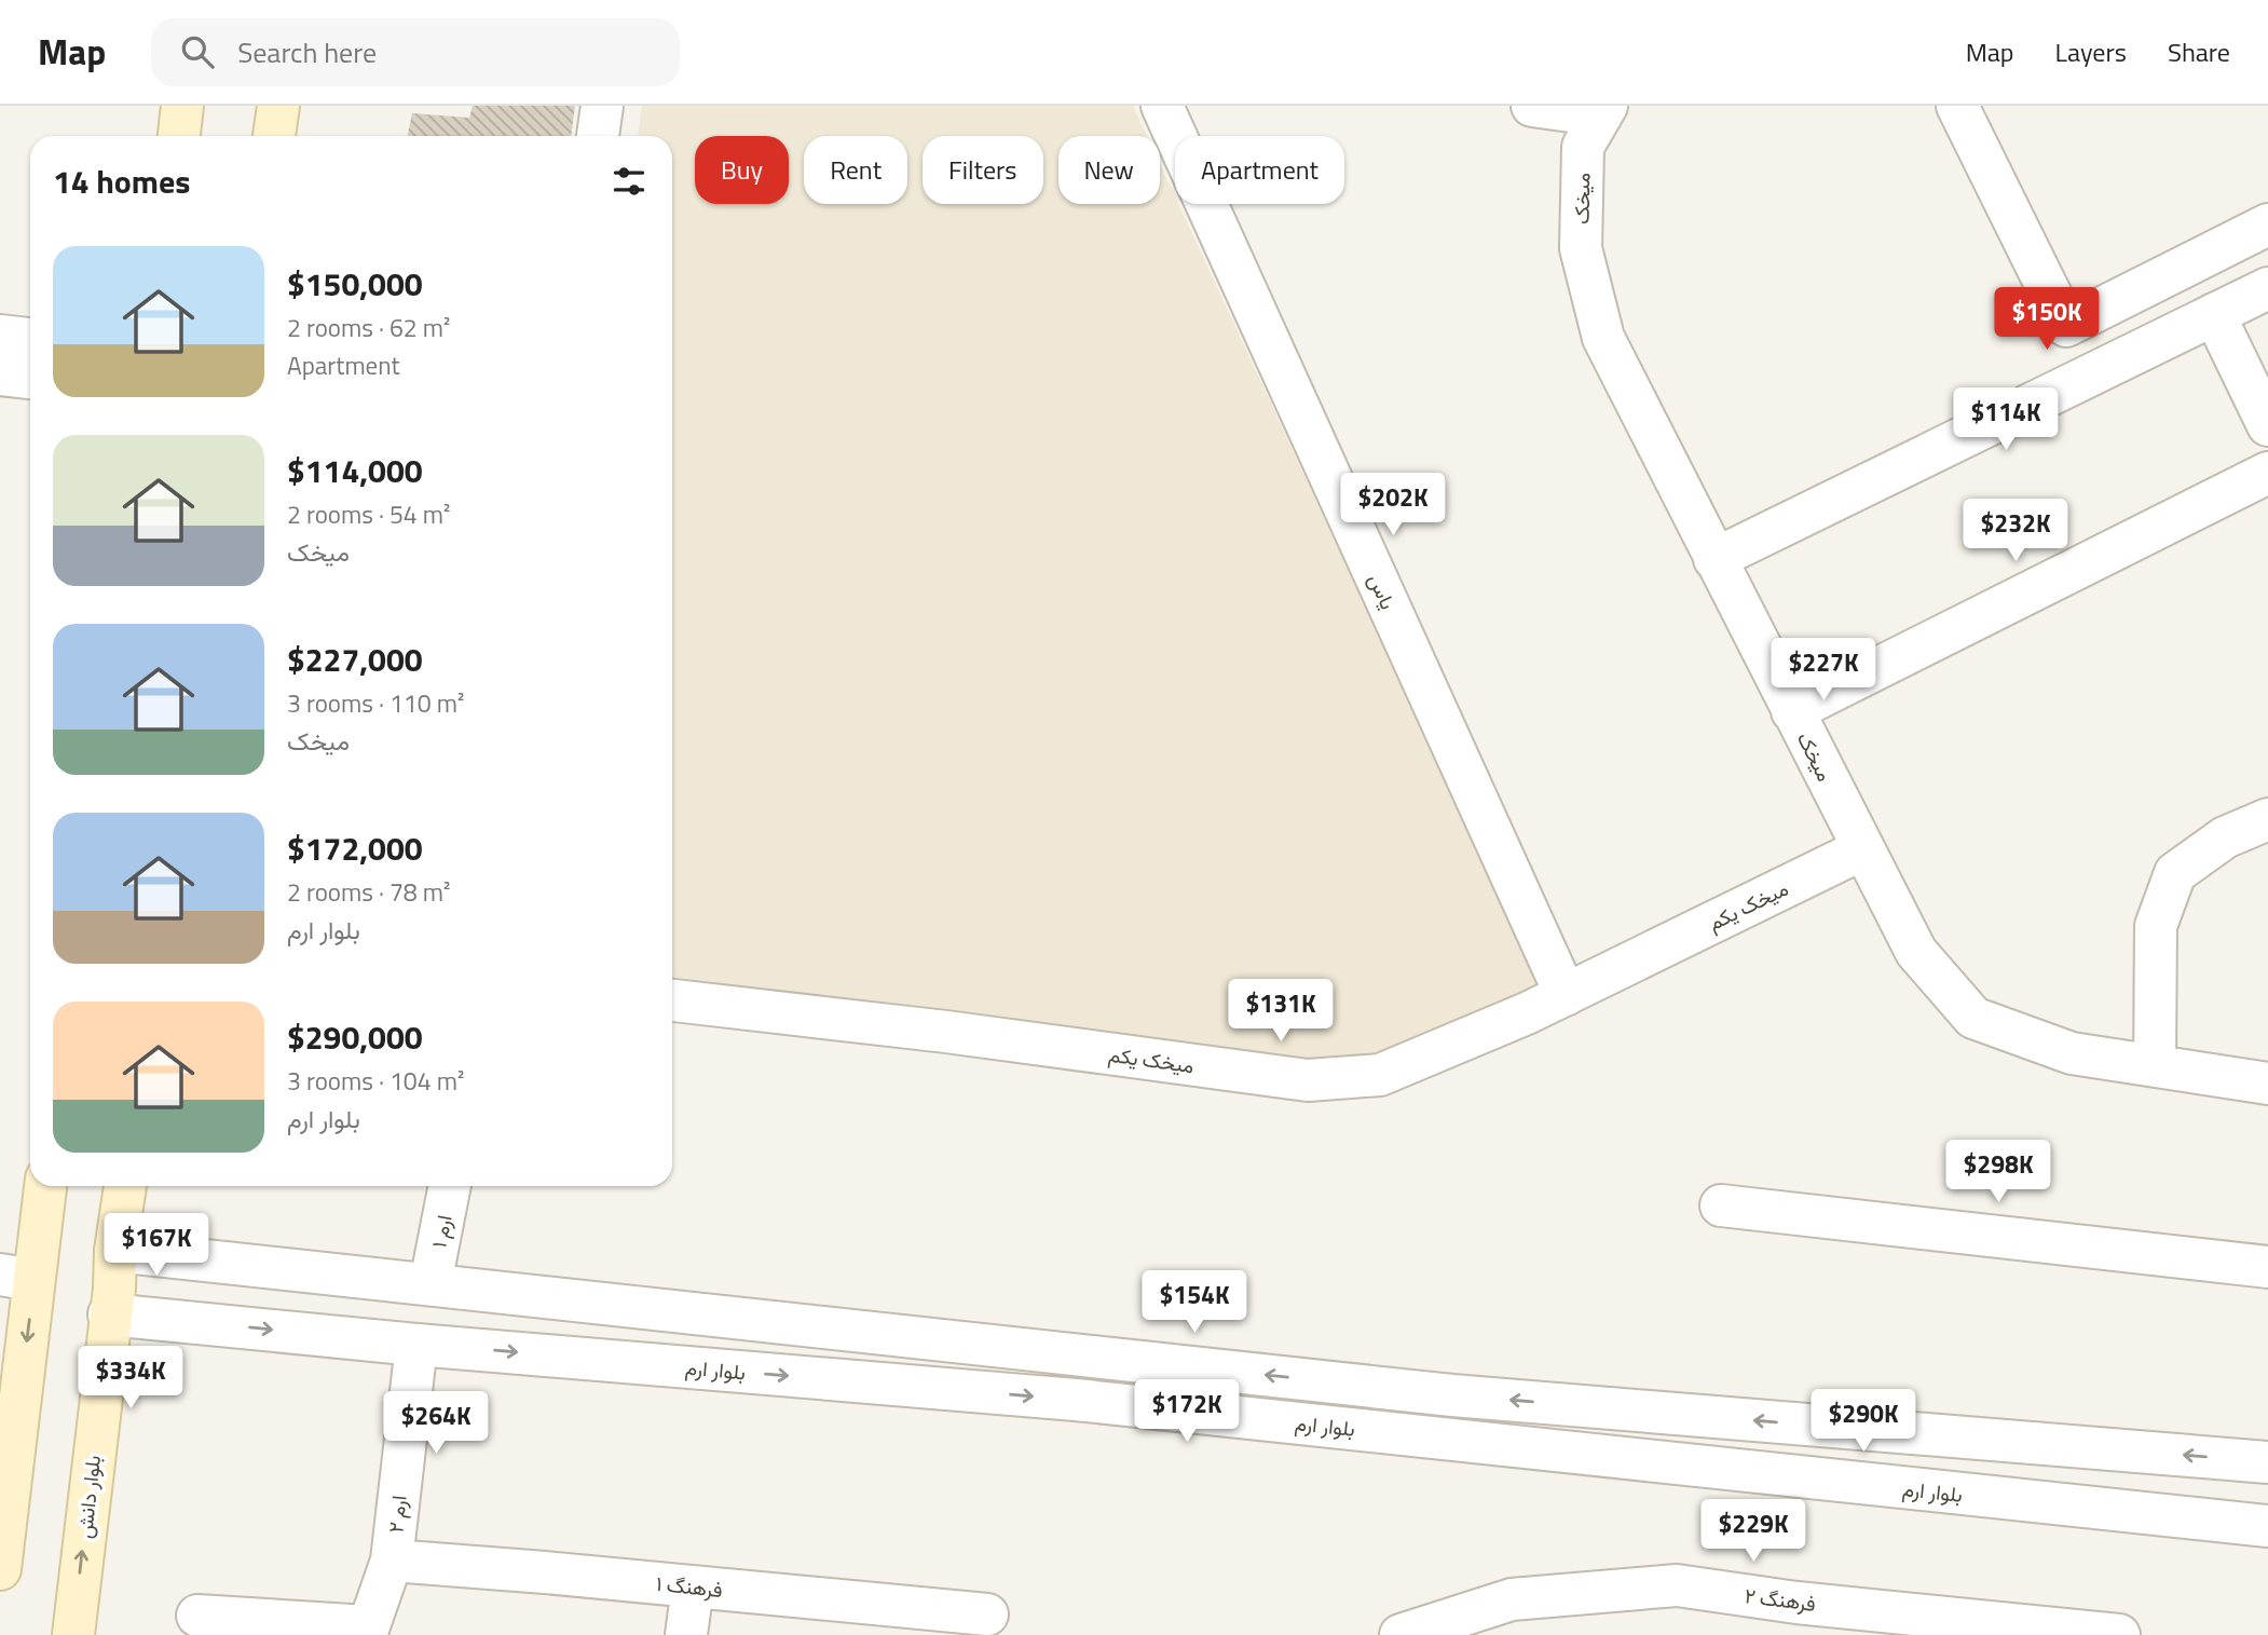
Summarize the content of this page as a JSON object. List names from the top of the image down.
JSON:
{
  "streets": {
    "main road": ["بلوار دانش"],
    "street": [
      "میخک",
      "یاس",
      "میخک یکم",
      "ارم ۱",
      "بلوار ارم",
      "ارم ۲",
      "فرهنگ ۱",
      "فرهنگ ۲"
    ]
  },
  "crossings": [
    ["میخک", "میخک یکم"],
    ["یاس", "میخک یکم"],
    ["بلوار ارم", "بلوار دانش"],
    ["بلوار ارم", "ارم ۲"],
    ["ارم ۲", "فرهنگ ۱"]
  ],
  "page": {
    "header": "Map",
    "search": "Search here",
    "nav": ["Map", "Layers", "Share"],
    "chip": [
      "Buy",
      "Rent",
      "Filters",
      "New",
      "Apartment"
    ],
    "heading": "14 homes",
    "list": [
      {
        "name": "$150,000",
        "note": "2 rooms · 62 m² · Apartment"
      },
      {
        "name": "$114,000",
        "note": "2 rooms · 54 m² · میخک"
      },
      {
        "name": "$227,000",
        "note": "3 rooms · 110 m² · میخک"
      },
      {
        "name": "$172,000",
        "note": "2 rooms · 78 m² · بلوار ارم"
      },
      {
        "name": "$290,000",
        "note": "3 rooms · 104 m² · بلوار ارم"
      }
    ],
    "price": [
      "$150K",
      "$114K",
      "$202K",
      "$232K",
      "$227K",
      "$131K",
      "$298K",
      "$167K",
      "$154K",
      "$334K",
      "$172K",
      "$290K",
      "$264K",
      "$229K"
    ]
  }
}
